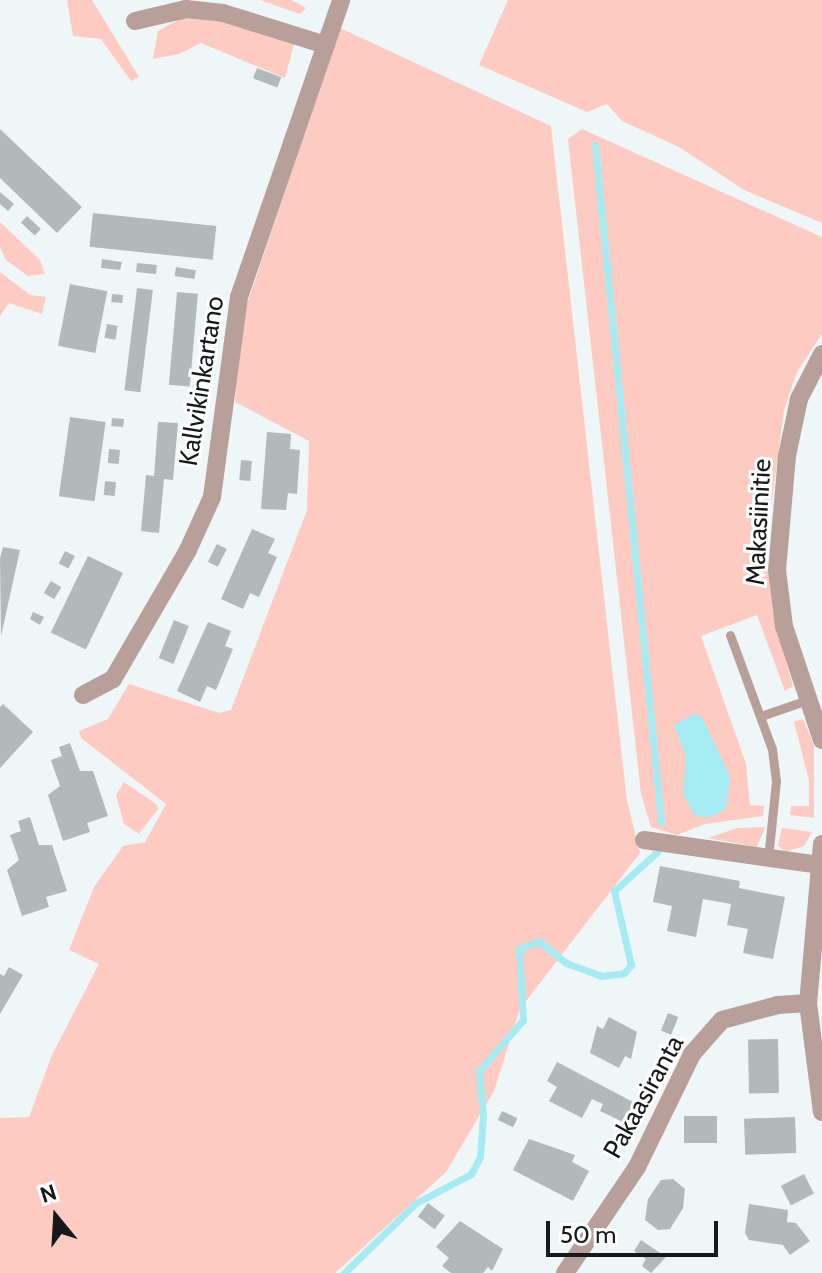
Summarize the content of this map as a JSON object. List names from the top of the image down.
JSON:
{
  "streets": {
    "street": ["Kallvikinkartano", "Makasiinitie", "Pakaasiranta"]
  },
  "scale_bar": "50 m",
  "north": "top"
}
